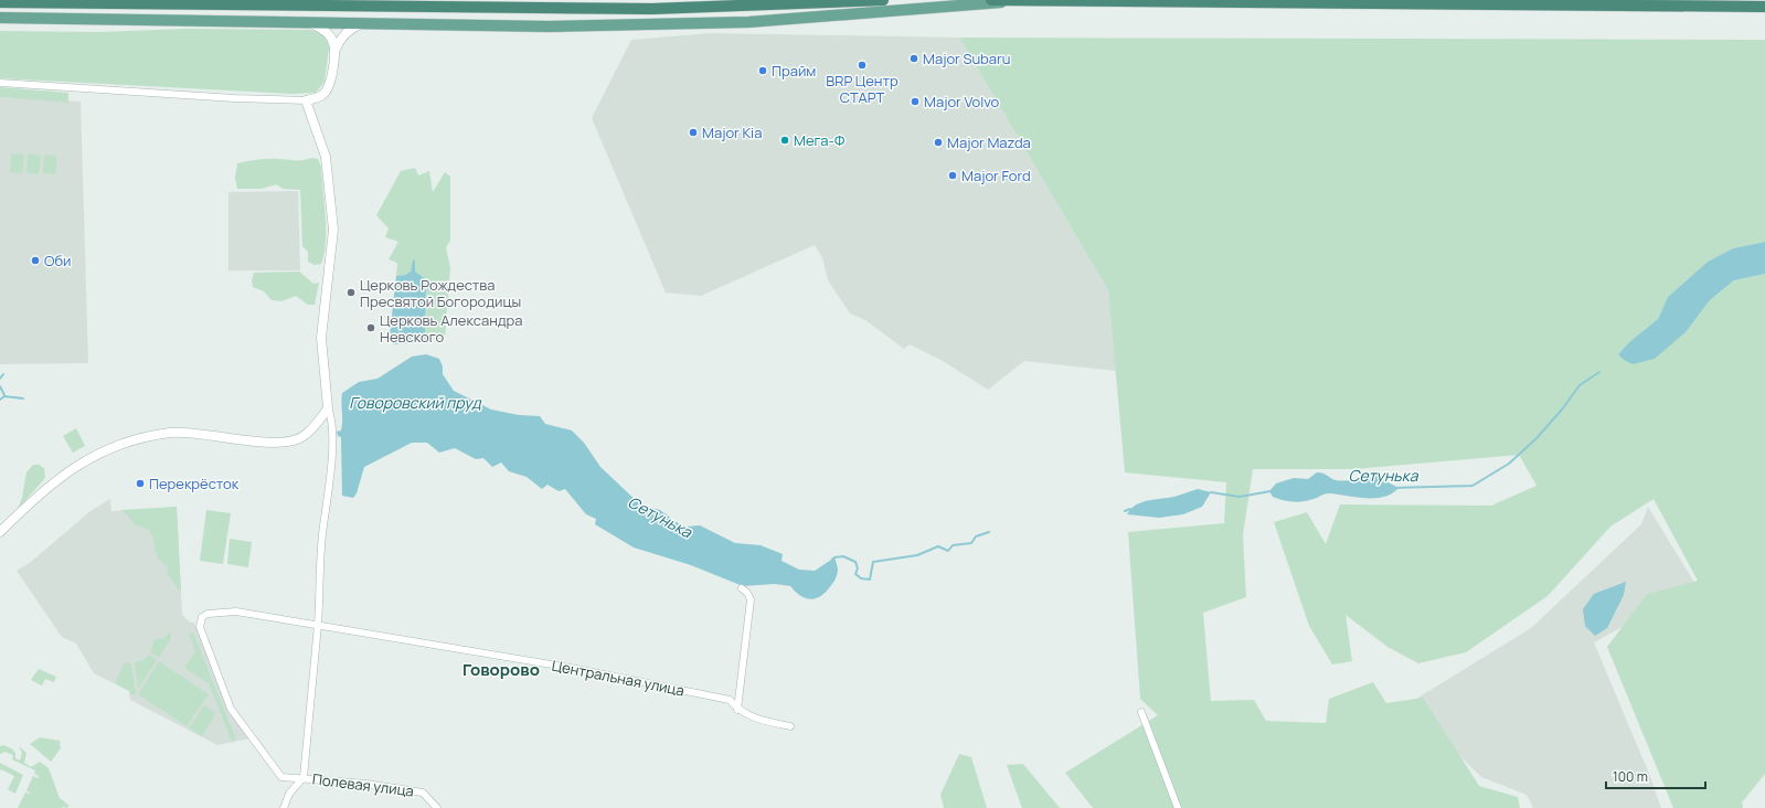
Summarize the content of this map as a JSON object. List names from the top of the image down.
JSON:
{
  "streets": {
    "street": ["Центральная улица", "Полевая улица"]
  },
  "crossings": [
    ["Центральная улица", "Полевая улица"]
  ],
  "districts": ["Говорово"],
  "water": ["Говоровский пруд", "Сетунька"],
  "places": [
    "Major Subaru",
    "BRP Центр СТАРТ",
    "Прайм",
    "Major Volvo",
    "Major Kia",
    "Мега-Ф",
    "Major Mazda",
    "Major Ford",
    "Оби",
    "Церковь Рождества Пресвятой Богородицы",
    "Церковь Александра Невского",
    "Перекрёсток"
  ],
  "scale_bar": "100 m"
}
